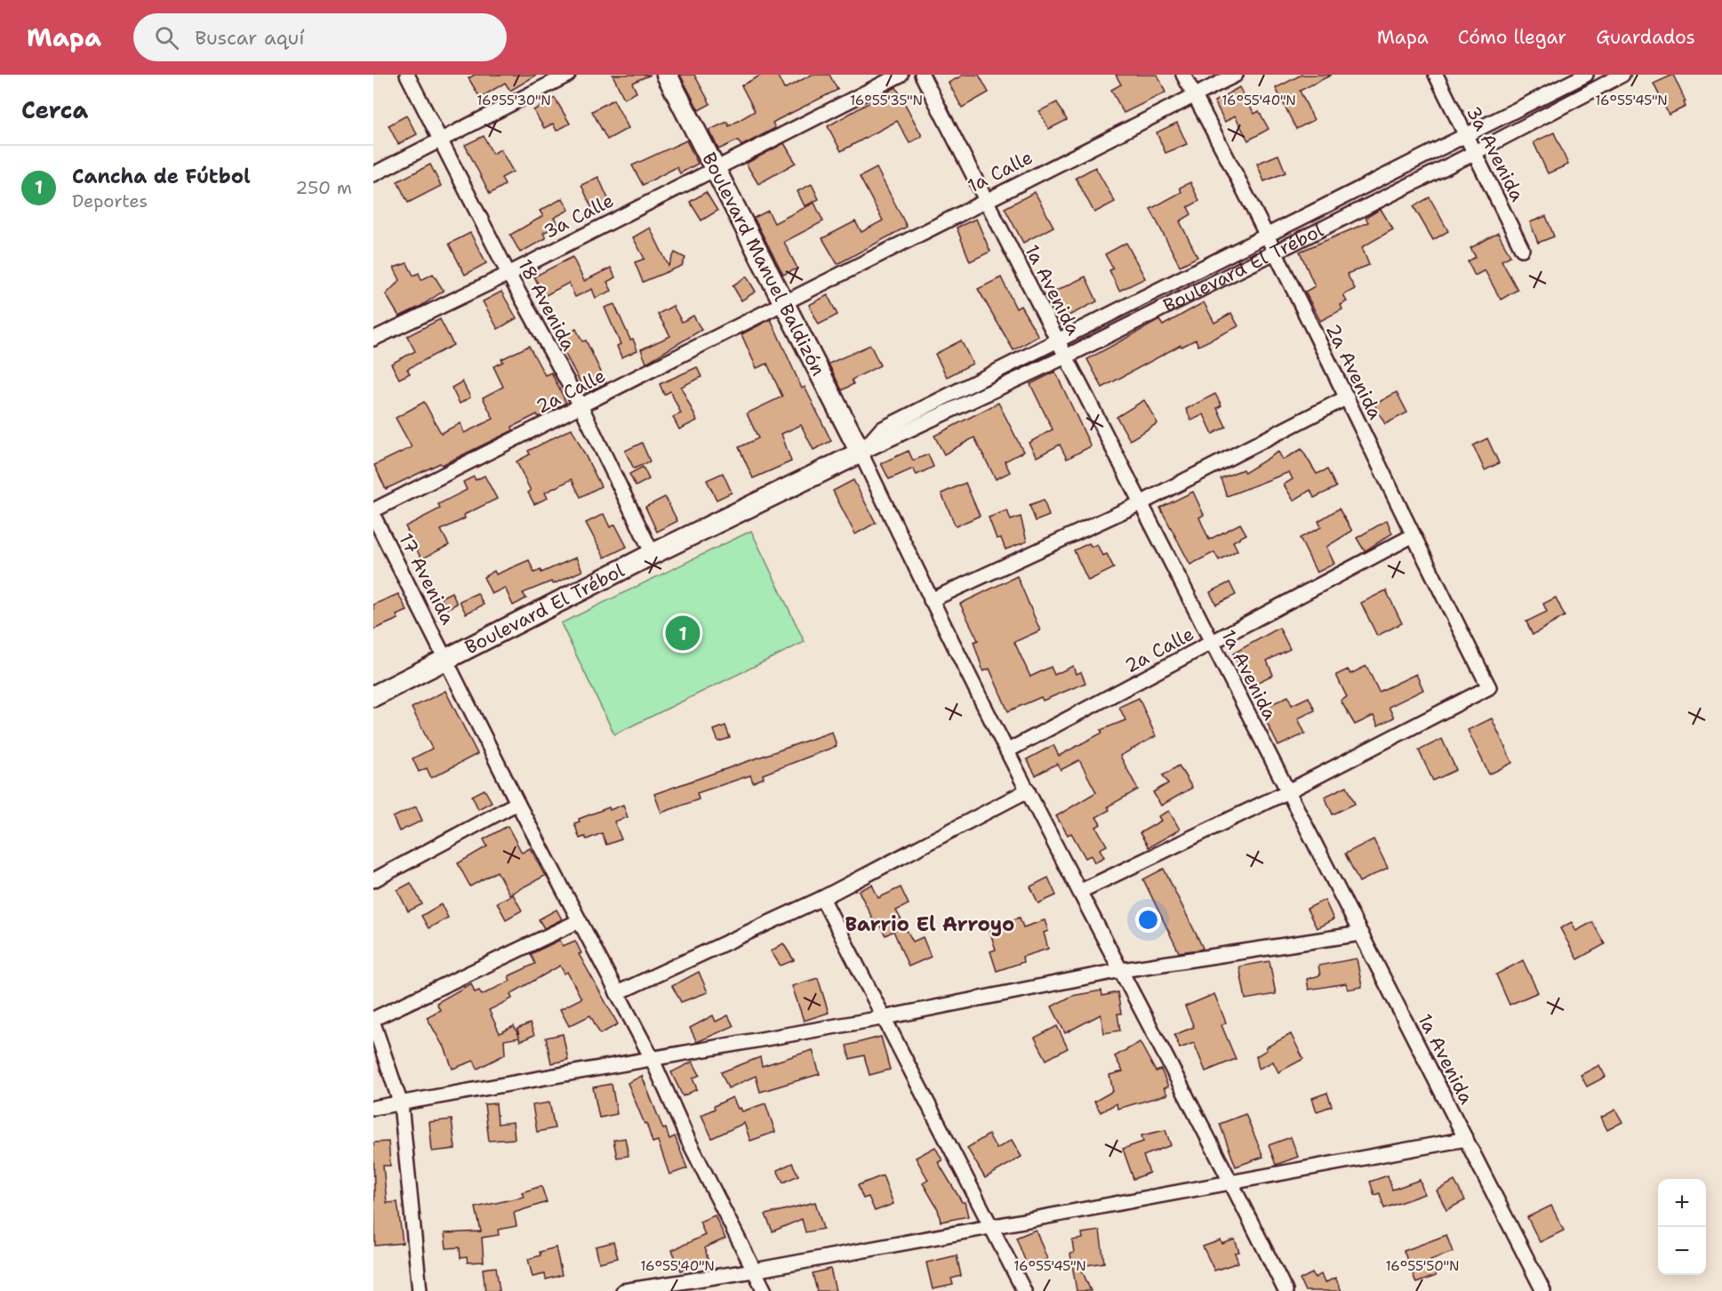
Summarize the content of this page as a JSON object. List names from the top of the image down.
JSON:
{
  "streets": {
    "main road": ["Boulevard Manuel Baldizón", "Boulevard El Trébol"],
    "street": [
      "3a Avenida",
      "1a Calle",
      "3a Calle",
      "1a Avenida",
      "18 Avenida",
      "2a Avenida",
      "2a Calle",
      "17 Avenida"
    ]
  },
  "crossings": [
    ["3a Avenida", "Boulevard El Trébol"],
    ["1a Calle", "Boulevard Manuel Baldizón"],
    ["1a Calle", "1a Avenida"],
    ["1a Calle", "2a Avenida"],
    ["1a Calle", "2a Calle"],
    ["3a Calle", "Boulevard Manuel Baldizón"],
    ["3a Calle", "18 Avenida"],
    ["Boulevard Manuel Baldizón", "Boulevard El Trébol"],
    ["Boulevard Manuel Baldizón", "2a Calle"],
    ["Boulevard El Trébol", "1a Avenida"],
    ["Boulevard El Trébol", "18 Avenida"],
    ["Boulevard El Trébol", "2a Avenida"],
    ["Boulevard El Trébol", "17 Avenida"],
    ["1a Avenida", "2a Avenida"],
    ["1a Avenida", "2a Calle"],
    ["18 Avenida", "2a Calle"],
    ["2a Avenida", "2a Calle"]
  ],
  "districts": ["Barrio El Arroyo"],
  "page": {
    "header": "Mapa",
    "search": "Buscar aquí",
    "nav": ["Mapa", "Cómo llegar", "Guardados"],
    "heading": "Cerca",
    "list": [
      {
        "mark": "1",
        "name": "Cancha de Fútbol",
        "note": "Deportes",
        "value": "250 m"
      }
    ],
    "pins": "1",
    "map_buttons": ["+", "−"]
  },
  "coordinates": [
    "16°55'45\"N",
    "16°55'30\"N",
    "16°55'35\"N",
    "16°55'40\"N",
    "16°55'50\"N"
  ]
}
